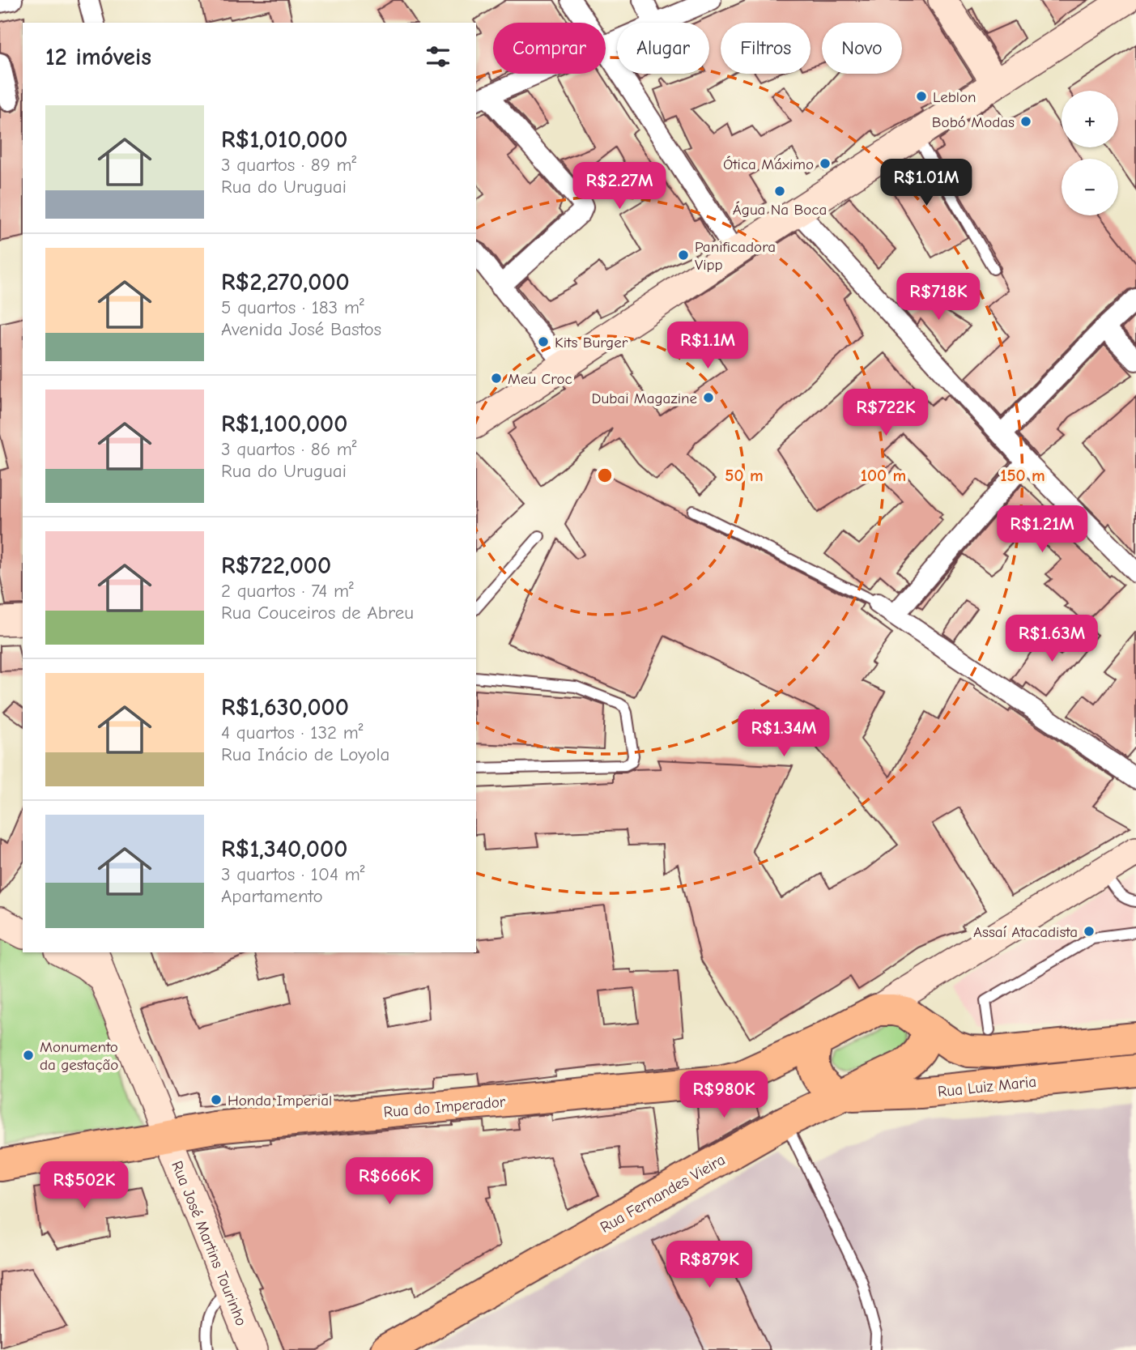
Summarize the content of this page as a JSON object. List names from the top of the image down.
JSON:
{
  "streets": {
    "main road": ["Rua Luiz Maria", "Rua do Imperador", "Rua Fernandes Vieira"],
    "street": ["Rua José Martins Tourinho"]
  },
  "crossings": [
    ["Rua Luiz Maria", "Rua do Imperador"],
    ["Rua Luiz Maria", "Rua Fernandes Vieira"],
    ["Rua do Imperador", "Rua José Martins Tourinho"]
  ],
  "places": [
    "Leblon",
    "Bobó Modas",
    "Ótica Máximo",
    "Água Na Boca",
    "Panificadora Vipp",
    "Kits Burger",
    "Meu Croc",
    "Dubai Magazine",
    "Assaí Atacadista",
    "Monumento da gestação",
    "Honda Imperial"
  ],
  "page": {
    "chip": [
      "Comprar",
      "Alugar",
      "Filtros",
      "Novo"
    ],
    "heading": "12 imóveis",
    "map_buttons": ["+", "−"],
    "list": [
      {
        "name": "R$1,010,000",
        "note": "3 quartos · 89 m² · Rua do Uruguai"
      },
      {
        "name": "R$2,270,000",
        "note": "5 quartos · 183 m² · Avenida José Bastos"
      },
      {
        "name": "R$1,100,000",
        "note": "3 quartos · 86 m² · Rua do Uruguai"
      },
      {
        "name": "R$722,000",
        "note": "2 quartos · 74 m² · Rua Couceiros de Abreu"
      },
      {
        "name": "R$1,630,000",
        "note": "4 quartos · 132 m² · Rua Inácio de Loyola"
      },
      {
        "name": "R$1,340,000",
        "note": "3 quartos · 104 m² · Apartamento"
      }
    ],
    "price": [
      "R$1.01M",
      "R$2.27M",
      "R$718K",
      "R$1.1M",
      "R$722K",
      "R$1.21M",
      "R$1.63M",
      "R$1.34M",
      "R$980K",
      "R$666K",
      "R$502K",
      "R$879K"
    ]
  },
  "rings": ["50 m", "100 m", "150 m"]
}
